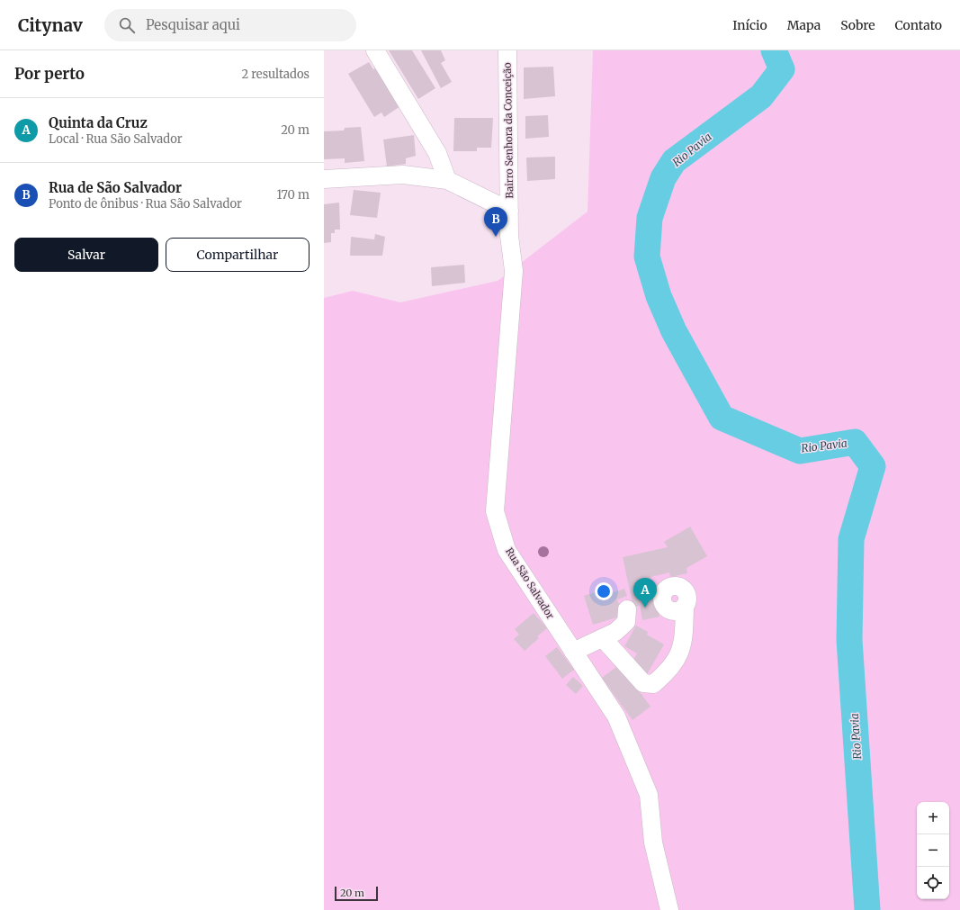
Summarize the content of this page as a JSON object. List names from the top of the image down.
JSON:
{
  "streets": {
    "street": ["Bairro Senhora da Conceição", "Rua São Salvador"]
  },
  "crossings": [
    ["Bairro Senhora da Conceição", "Rua São Salvador"]
  ],
  "water": ["Rio Pavia"],
  "scale_bar": "20 m",
  "page": {
    "header": "Citynav",
    "search": "Pesquisar aqui",
    "nav": [
      "Início",
      "Mapa",
      "Sobre",
      "Contato"
    ],
    "heading": ["Por perto", "2 resultados"],
    "list": [
      {
        "mark": "A",
        "name": "Quinta da Cruz",
        "note": "Local · Rua São Salvador",
        "value": "20 m"
      },
      {
        "mark": "B",
        "name": "Rua de São Salvador",
        "note": "Ponto de ônibus · Rua São Salvador",
        "value": "170 m"
      }
    ],
    "pins": ["B", "A"],
    "buttons": ["Salvar", "Compartilhar"],
    "map_buttons": ["+", "−"],
    "scale": "20 m"
  }
}
